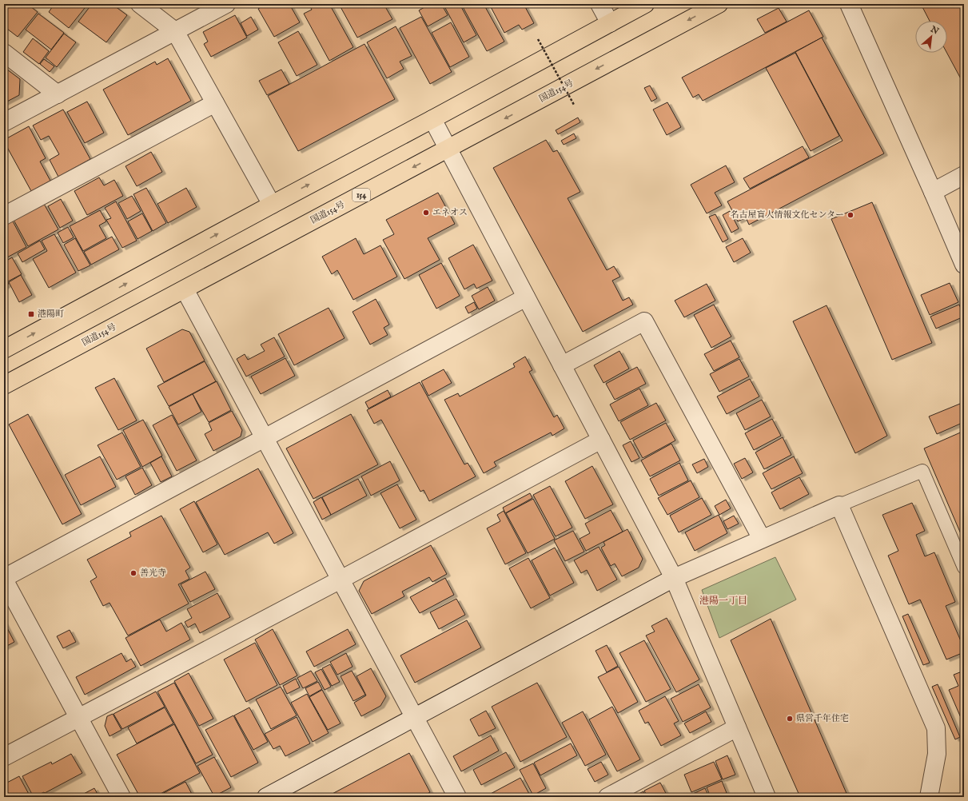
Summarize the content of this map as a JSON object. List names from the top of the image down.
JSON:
{
  "streets": {
    "highway": ["国道154号", "154"]
  },
  "districts": ["港陽一丁目"],
  "places": {
    "other": [
      "エネオス",
      "名古屋盲人情報文化センター",
      "善光寺",
      "県営千年住宅"
    ],
    "transit": ["港陽町"]
  },
  "north": "top right"
}
